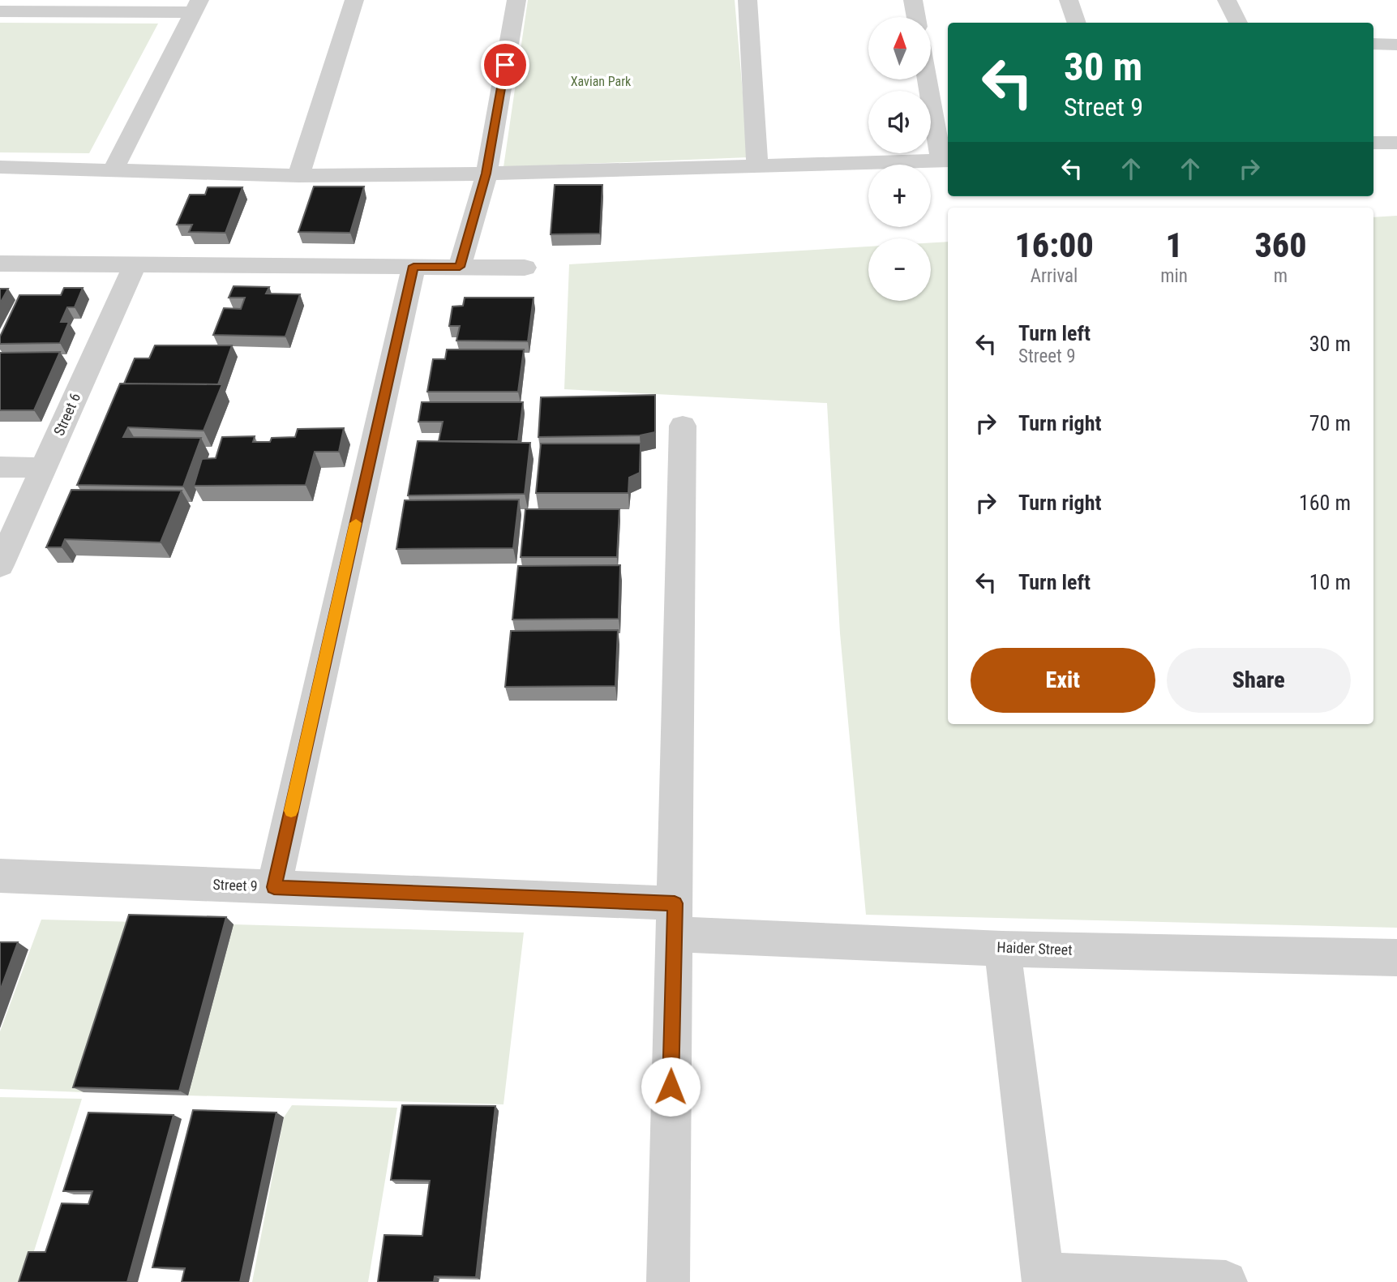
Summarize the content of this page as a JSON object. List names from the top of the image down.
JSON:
{
  "streets": {
    "street": ["Street 6", "Street 9", "Haider Street"]
  },
  "crossings": [
    ["Street 9", "Haider Street"]
  ],
  "parks": ["Xavian Park"],
  "north": "top",
  "page": {
    "map_buttons": ["+", "−"],
    "turn": ["30 m", "Street 9"],
    "eta": [
      "16:00",
      "Arrival",
      "1",
      "min",
      "360",
      "m"
    ],
    "list": [
      {
        "name": "Turn left",
        "note": "Street 9",
        "value": "30 m"
      },
      {
        "name": "Turn right",
        "value": "70 m"
      },
      {
        "name": "Turn right",
        "value": "160 m"
      },
      {
        "name": "Turn left",
        "value": "10 m"
      }
    ],
    "buttons": ["Exit", "Share"]
  }
}
